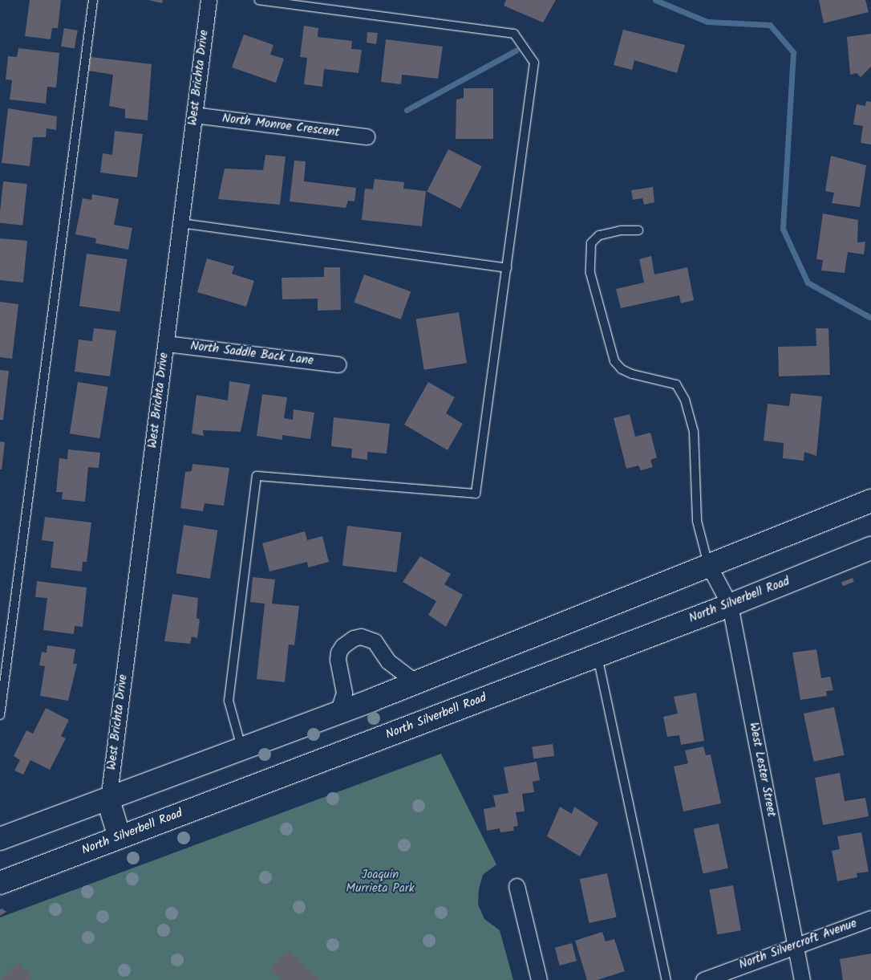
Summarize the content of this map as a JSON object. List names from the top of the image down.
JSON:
{
  "streets": {
    "main road": ["North Silverbell Road"],
    "street": [
      "West Brichta Drive",
      "North Monroe Crescent",
      "North Saddle Back Lane",
      "West Lester Street",
      "North Silvercroft Avenue"
    ]
  },
  "crossings": [
    ["West Brichta Drive", "North Monroe Crescent"],
    ["West Brichta Drive", "North Saddle Back Lane"],
    ["North Silverbell Road", "West Lester Street"],
    ["West Lester Street", "North Silvercroft Avenue"]
  ],
  "parks": ["Joaquin Murrieta Park"]
}
